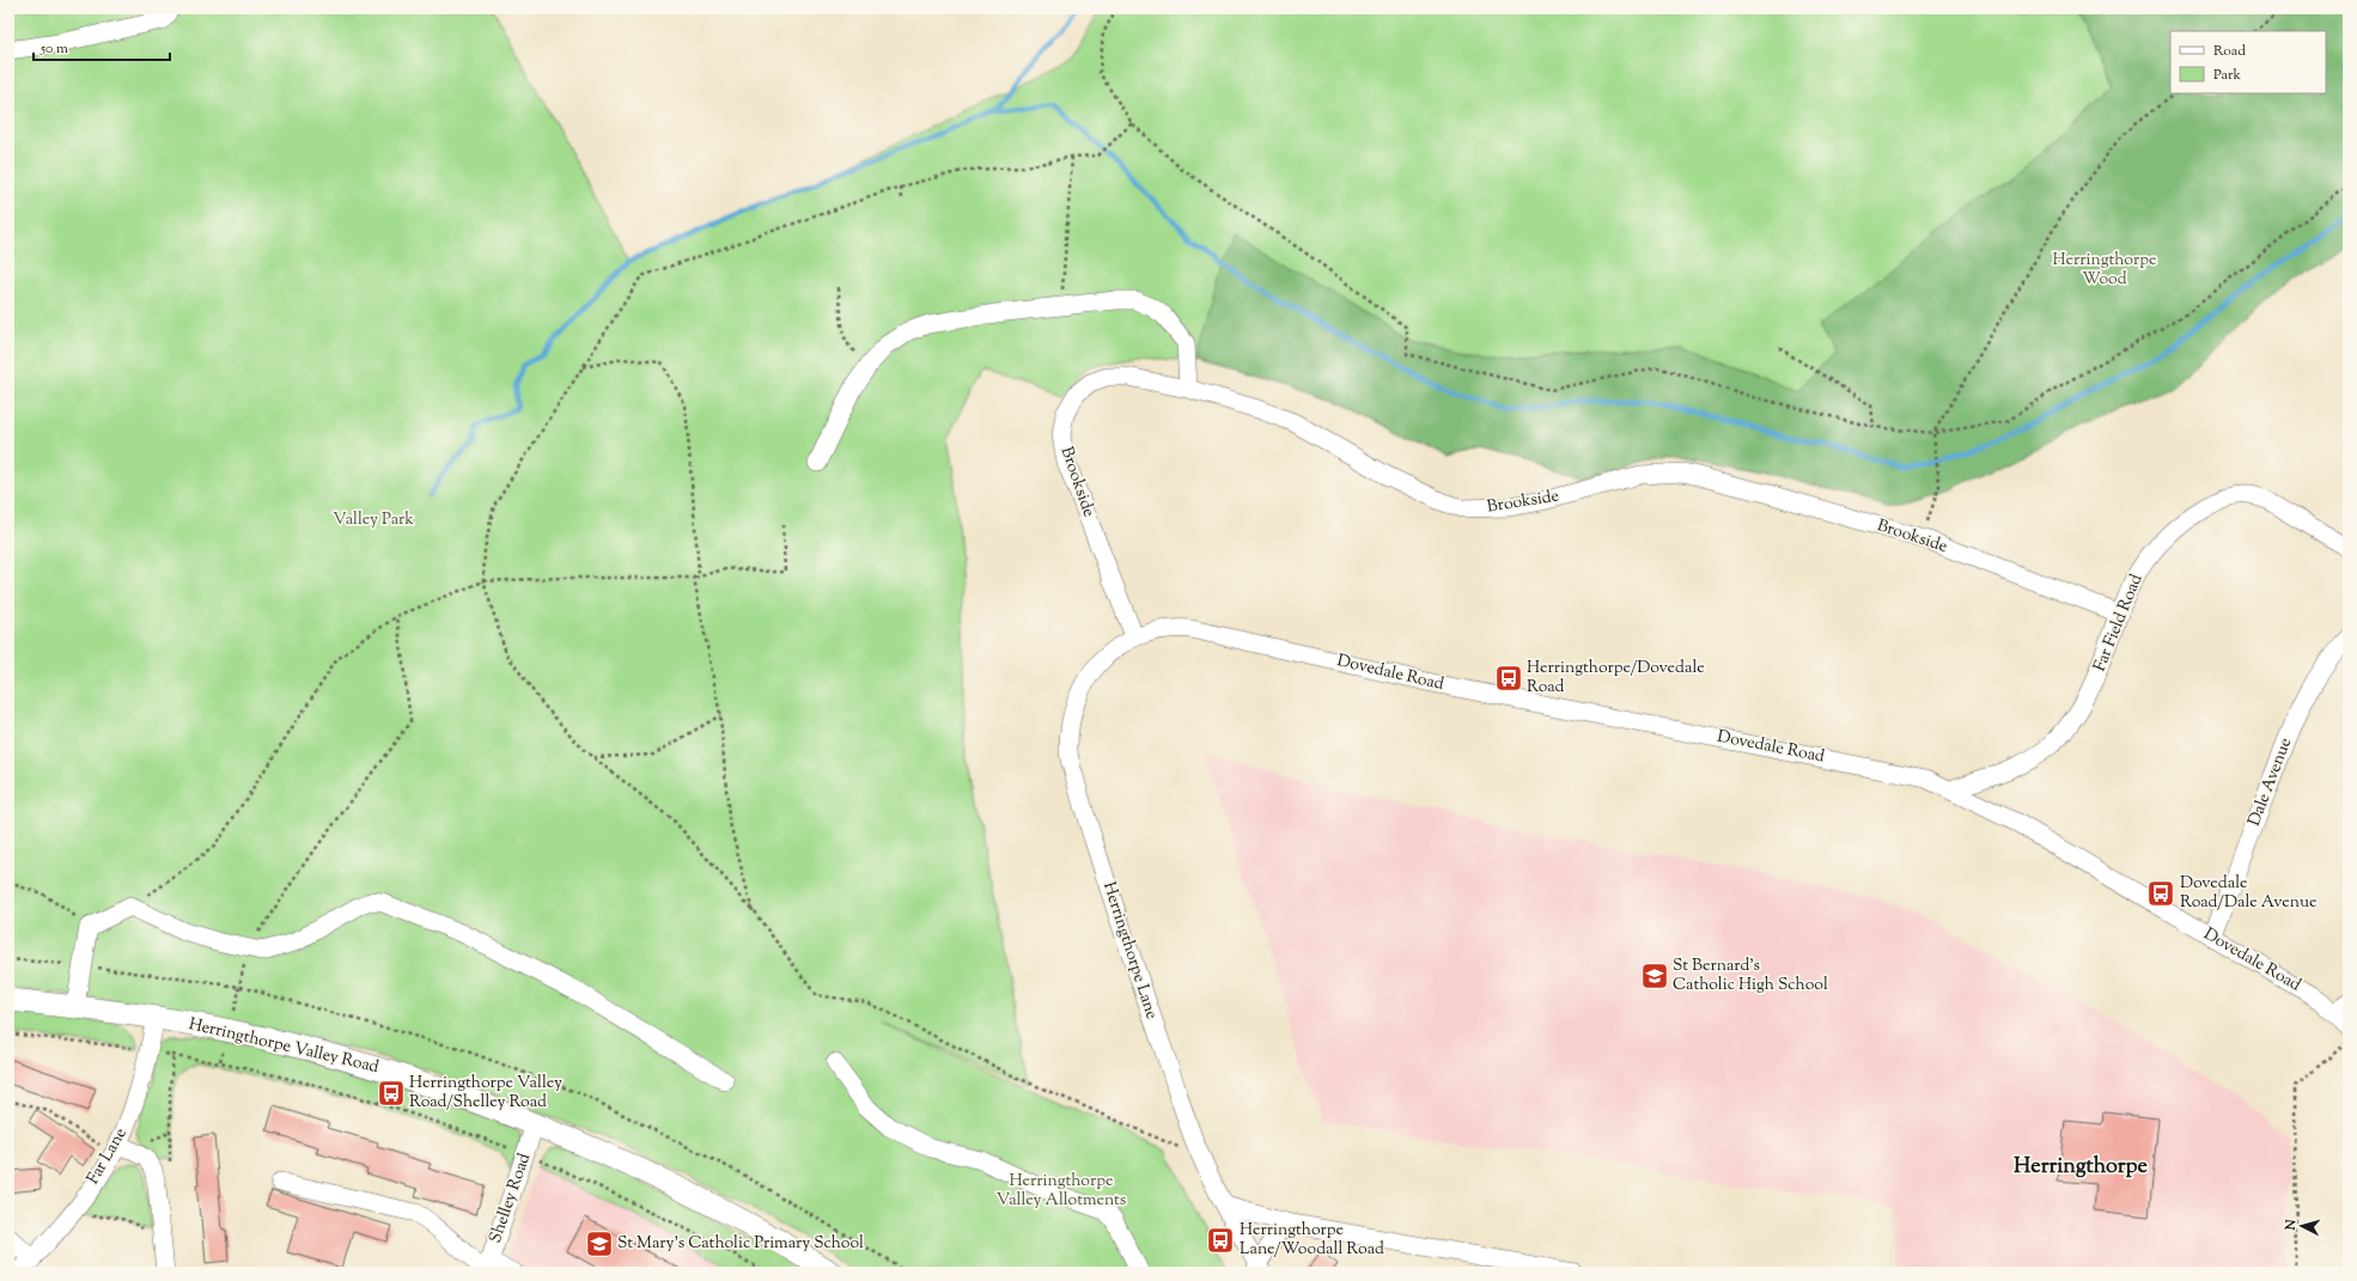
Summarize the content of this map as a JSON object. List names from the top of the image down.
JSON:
{
  "streets": {
    "main road": ["Herringthorpe Valley Road"],
    "street": [
      "Brookside",
      "Far Field Road",
      "Dovedale Road",
      "Dale Avenue",
      "Herringthorpe Lane",
      "Far Lane",
      "Shelley Road"
    ]
  },
  "crossings": [
    ["Brookside", "Far Field Road"],
    ["Brookside", "Dovedale Road"],
    ["Brookside", "Herringthorpe Lane"],
    ["Far Field Road", "Dovedale Road"],
    ["Dovedale Road", "Dale Avenue"],
    ["Dovedale Road", "Herringthorpe Lane"],
    ["Herringthorpe Valley Road", "Far Lane"],
    ["Herringthorpe Valley Road", "Shelley Road"]
  ],
  "districts": ["Herringthorpe"],
  "parks": ["Herringthorpe Wood", "Valley Park", "Herringthorpe Valley Allotments"],
  "places": {
    "bus stop": [
      "Herringthorpe/Dovedale Road",
      "Dovedale Road/Dale Avenue",
      "Herringthorpe Valley Road/Shelley Road",
      "Herringthorpe Lane/Woodall Road"
    ],
    "school or university": ["St Bernard's Catholic High School", "St Mary's Catholic Primary School"]
  },
  "legend": ["Road", "Park"],
  "scale_bar": "50 m",
  "north": "left"
}
